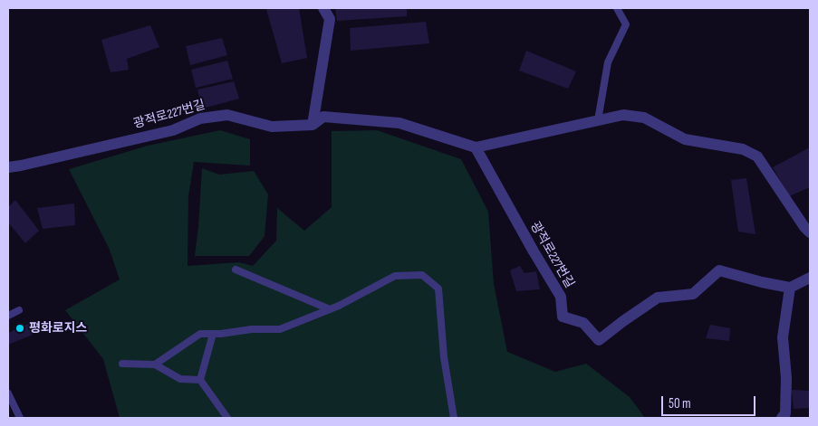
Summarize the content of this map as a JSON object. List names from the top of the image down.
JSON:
{
  "streets": {
    "street": ["광적로227번길"]
  },
  "places": ["평화로지스"],
  "scale_bar": "50 m"
}
